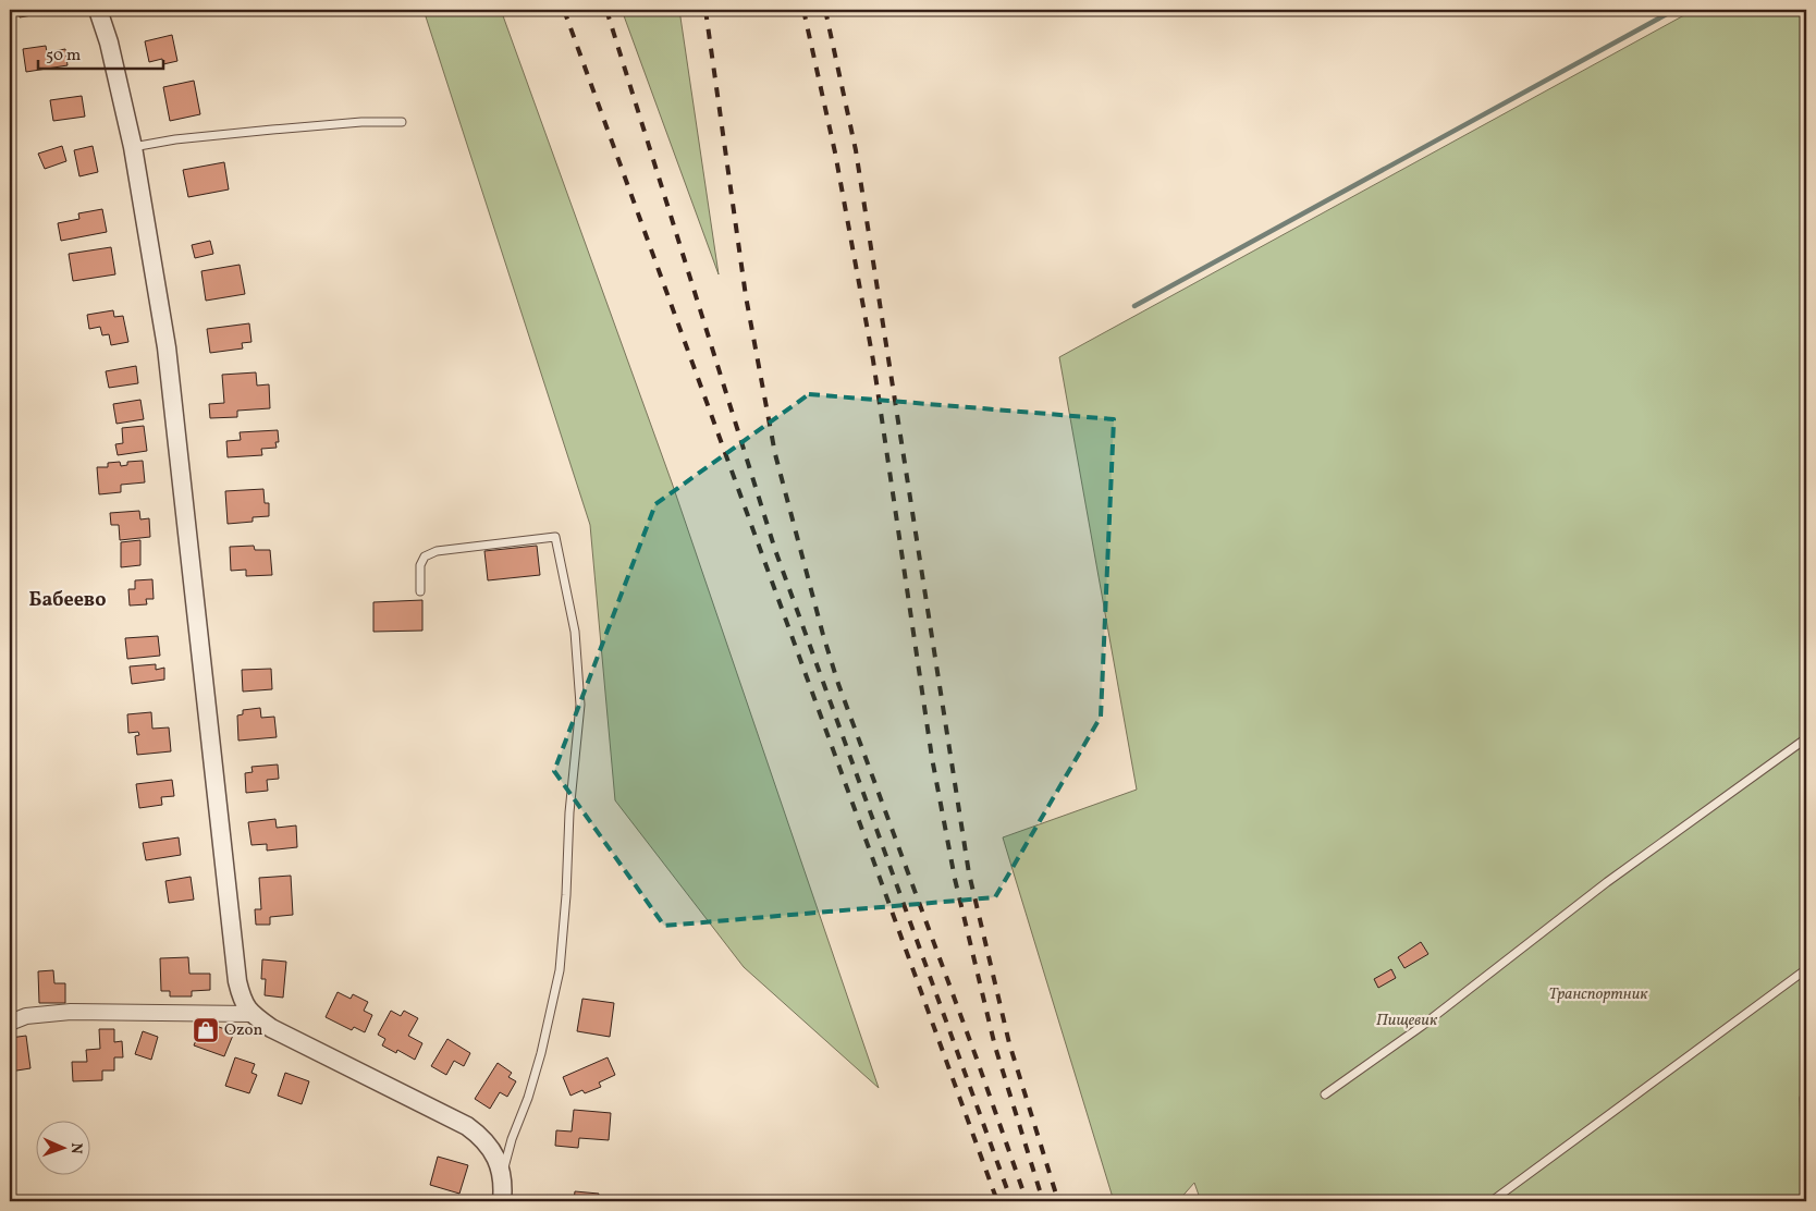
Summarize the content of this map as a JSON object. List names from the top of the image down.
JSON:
{
  "districts": ["Бабеево"],
  "parks": ["Транспортник", "Пищевик"],
  "places": {
    "shop": ["Ozon"]
  },
  "scale_bar": "50 m",
  "north": "right"
}
